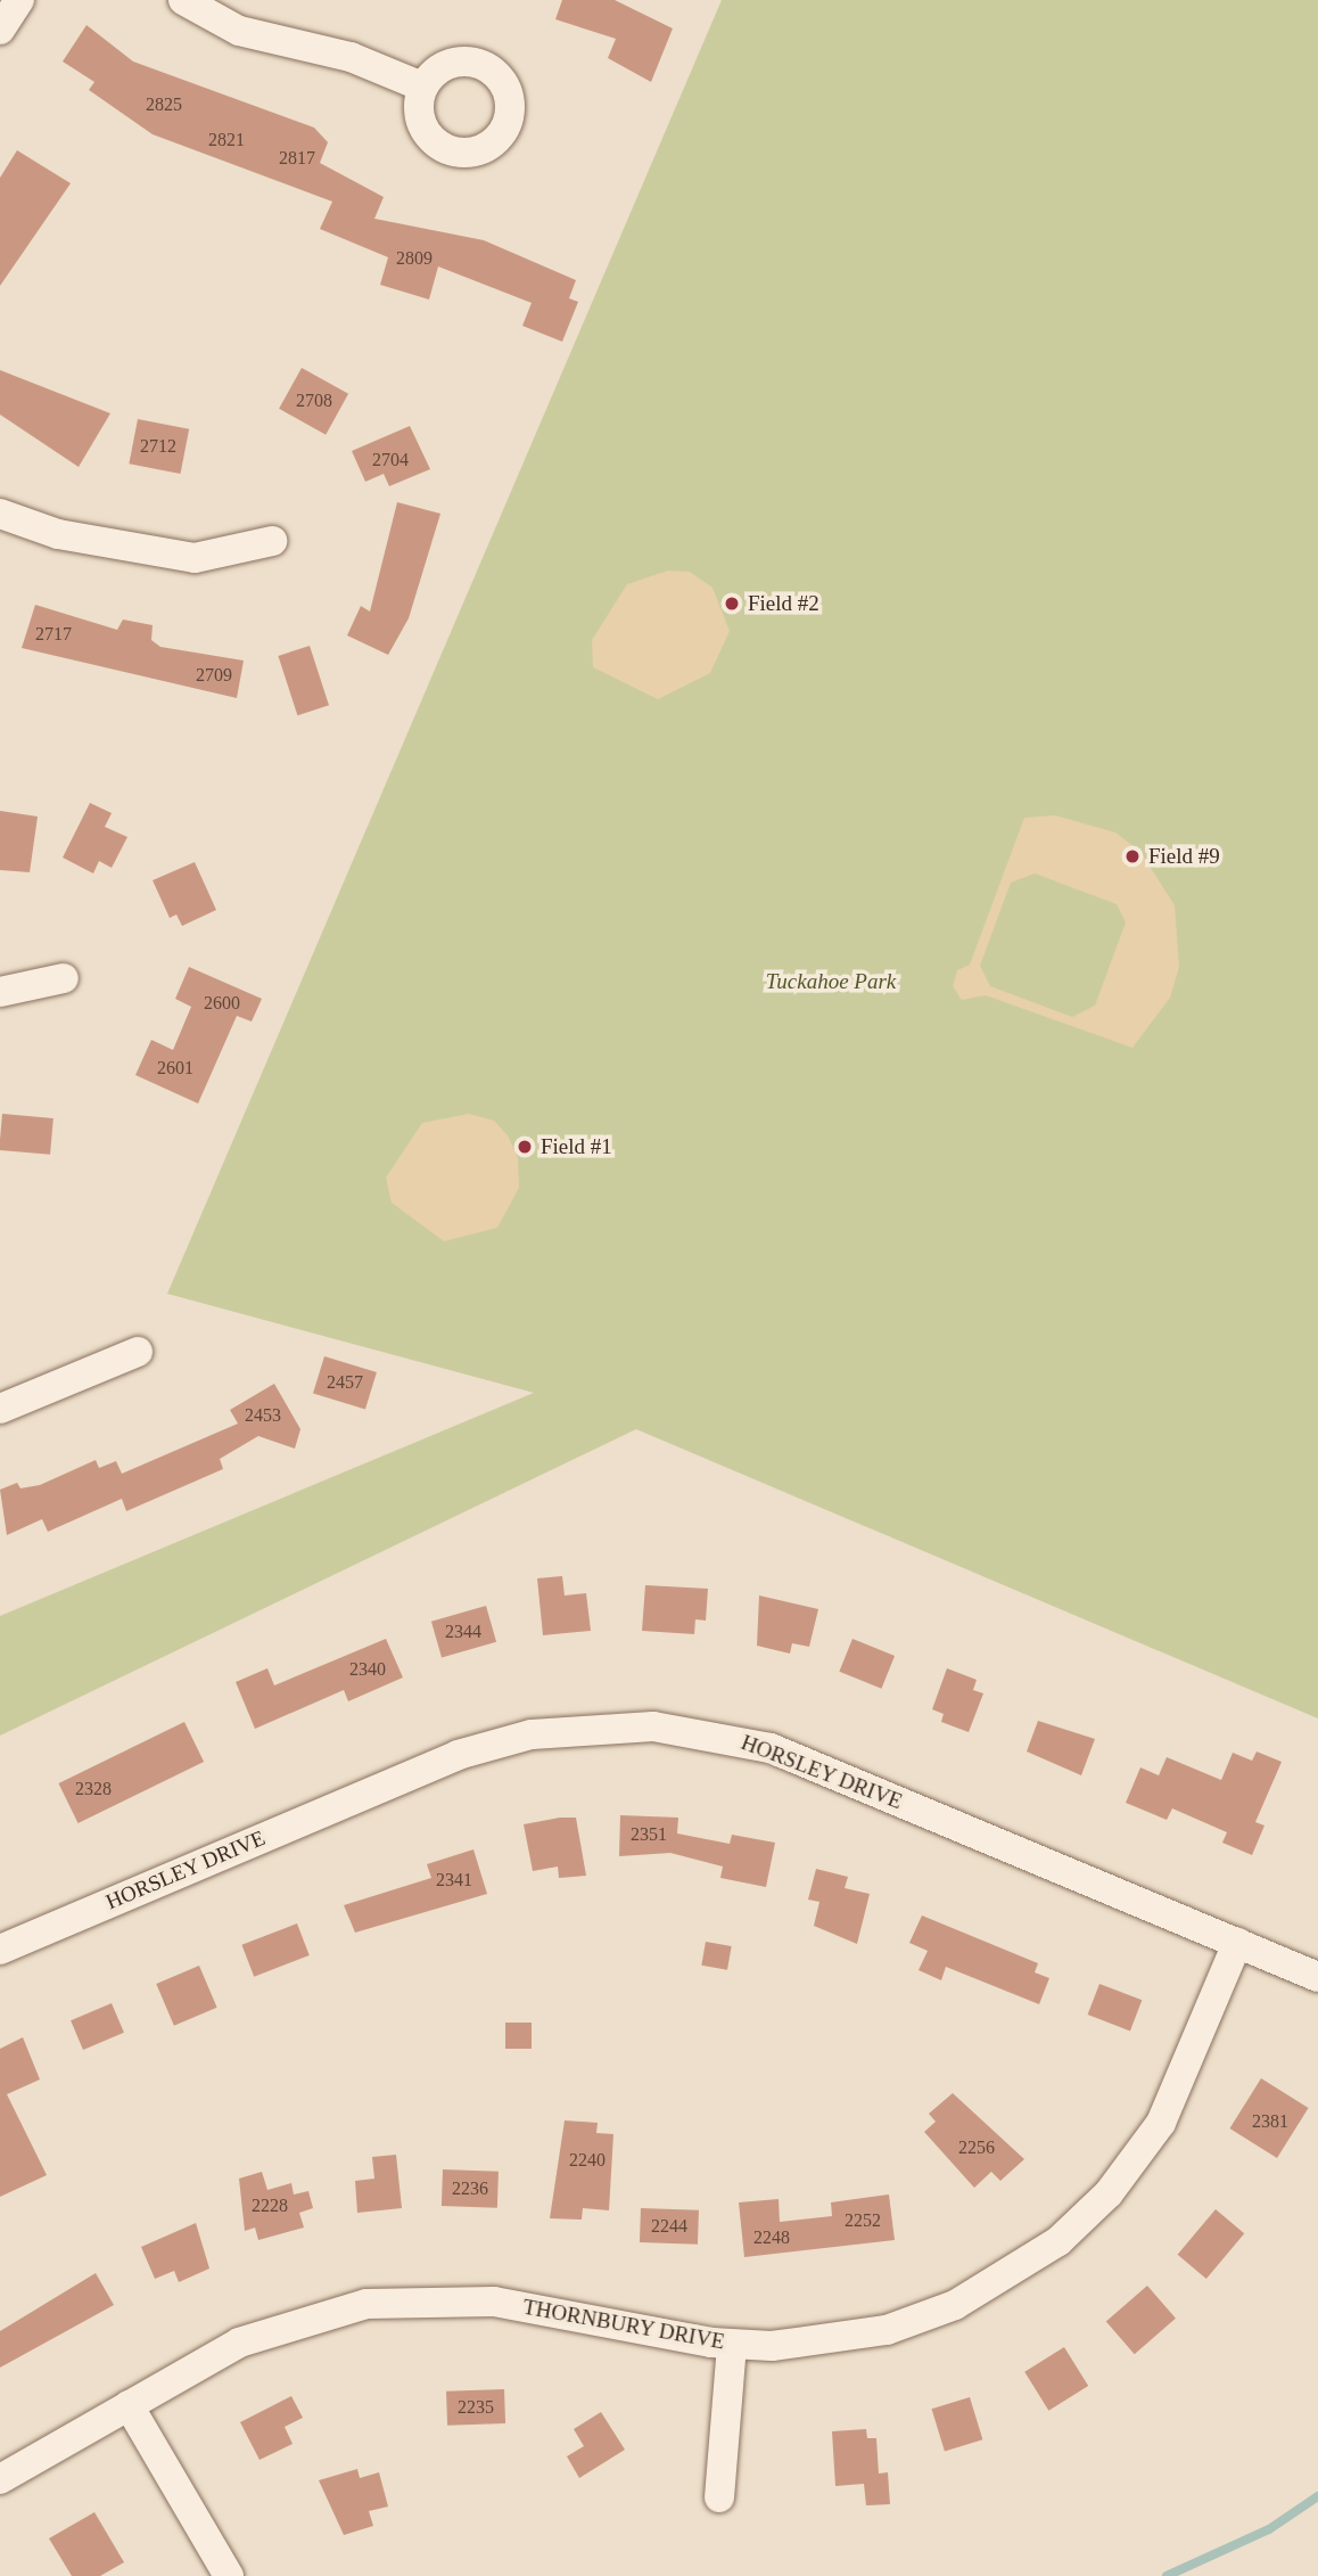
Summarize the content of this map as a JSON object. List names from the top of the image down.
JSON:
{
  "streets": {
    "street": ["HORSLEY DRIVE", "THORNBURY DRIVE"]
  },
  "crossings": [
    ["HORSLEY DRIVE", "THORNBURY DRIVE"]
  ],
  "parks": ["Tuckahoe Park"],
  "places": ["Field #2", "Field #9", "Field #1"],
  "house_numbers": [
    "2825",
    "2821",
    "2817",
    "2809",
    "2708",
    "2712",
    "2704",
    "2717",
    "2709",
    "2600",
    "2601",
    "2457",
    "2453",
    "2344",
    "2340",
    "2328",
    "2351",
    "2341",
    "2381",
    "2256",
    "2240",
    "2236",
    "2228",
    "2252",
    "2244",
    "2248",
    "2235"
  ]
}
